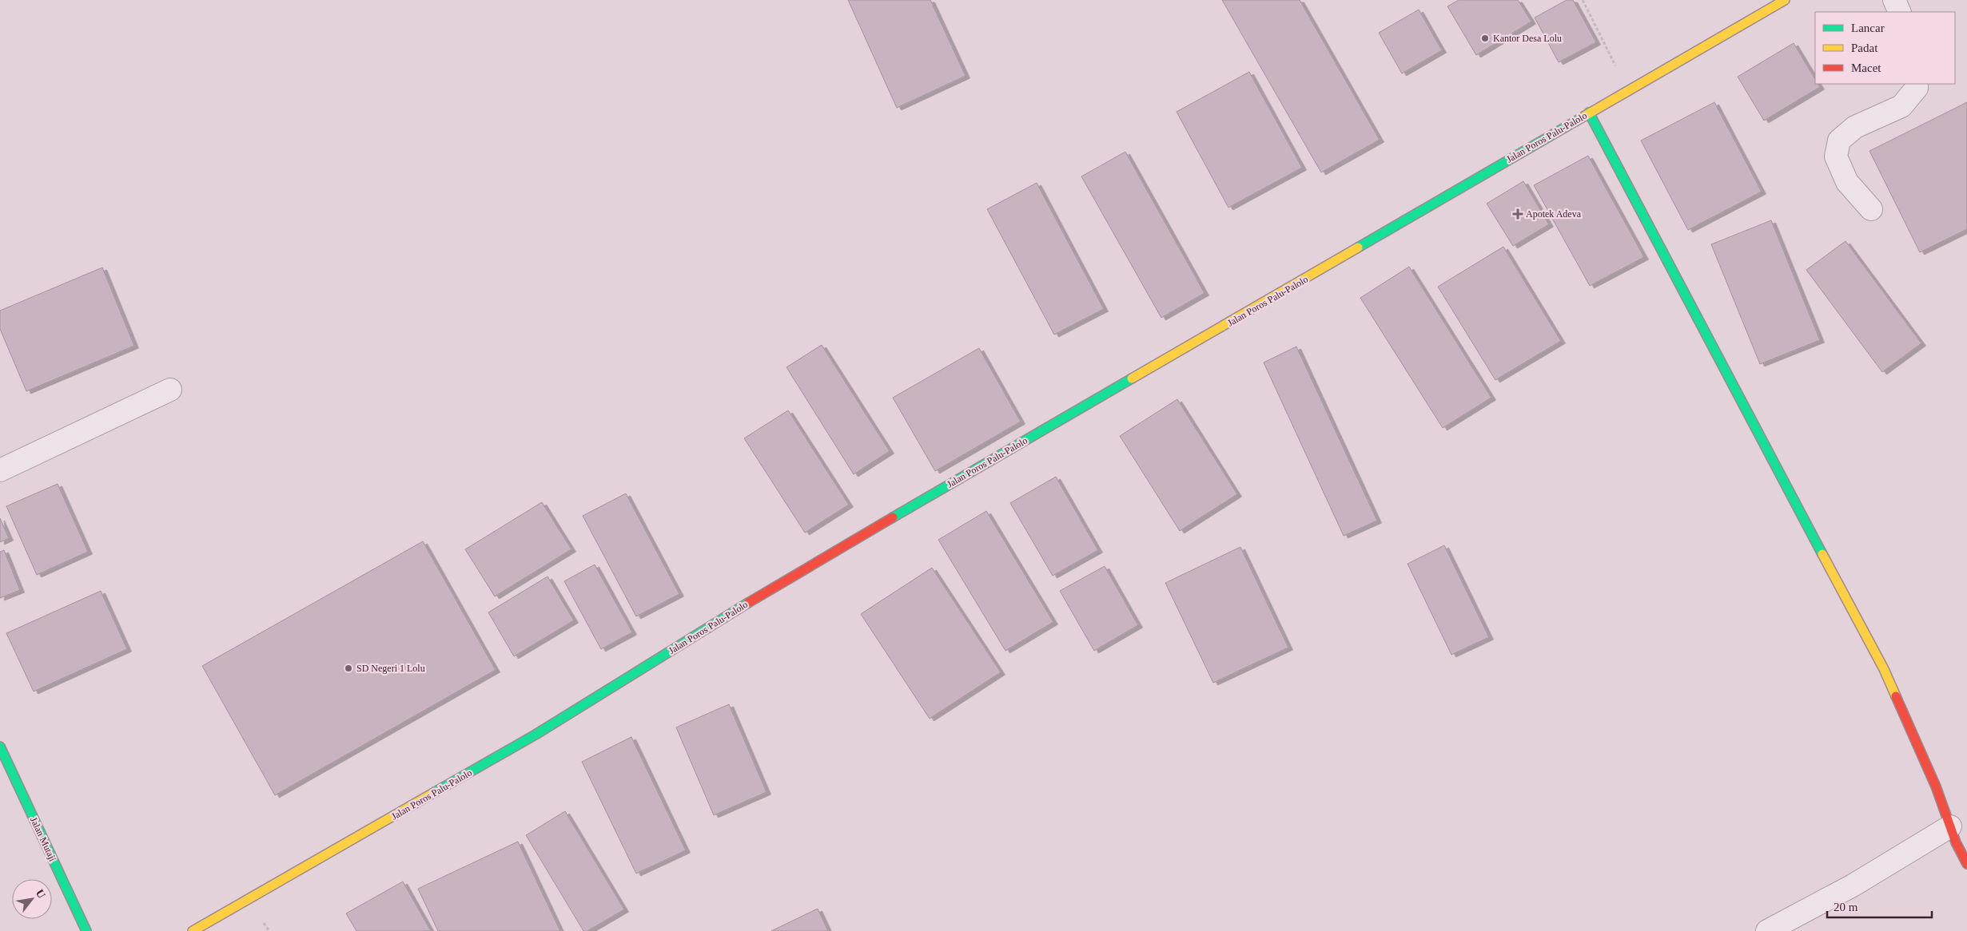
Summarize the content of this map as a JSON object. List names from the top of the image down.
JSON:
{
  "streets": {
    "main road": ["Jalan Poros Palu-Palolo", "Jalan Mutaji"]
  },
  "places": {
    "other": ["Kantor Desa Lolu", "SD Negeri 1 Lolu"],
    "health": ["Apotek Adeva"]
  },
  "legend": ["Lancar", "Padat", "Macet"],
  "scale_bar": "20 m",
  "north": "top right"
}
